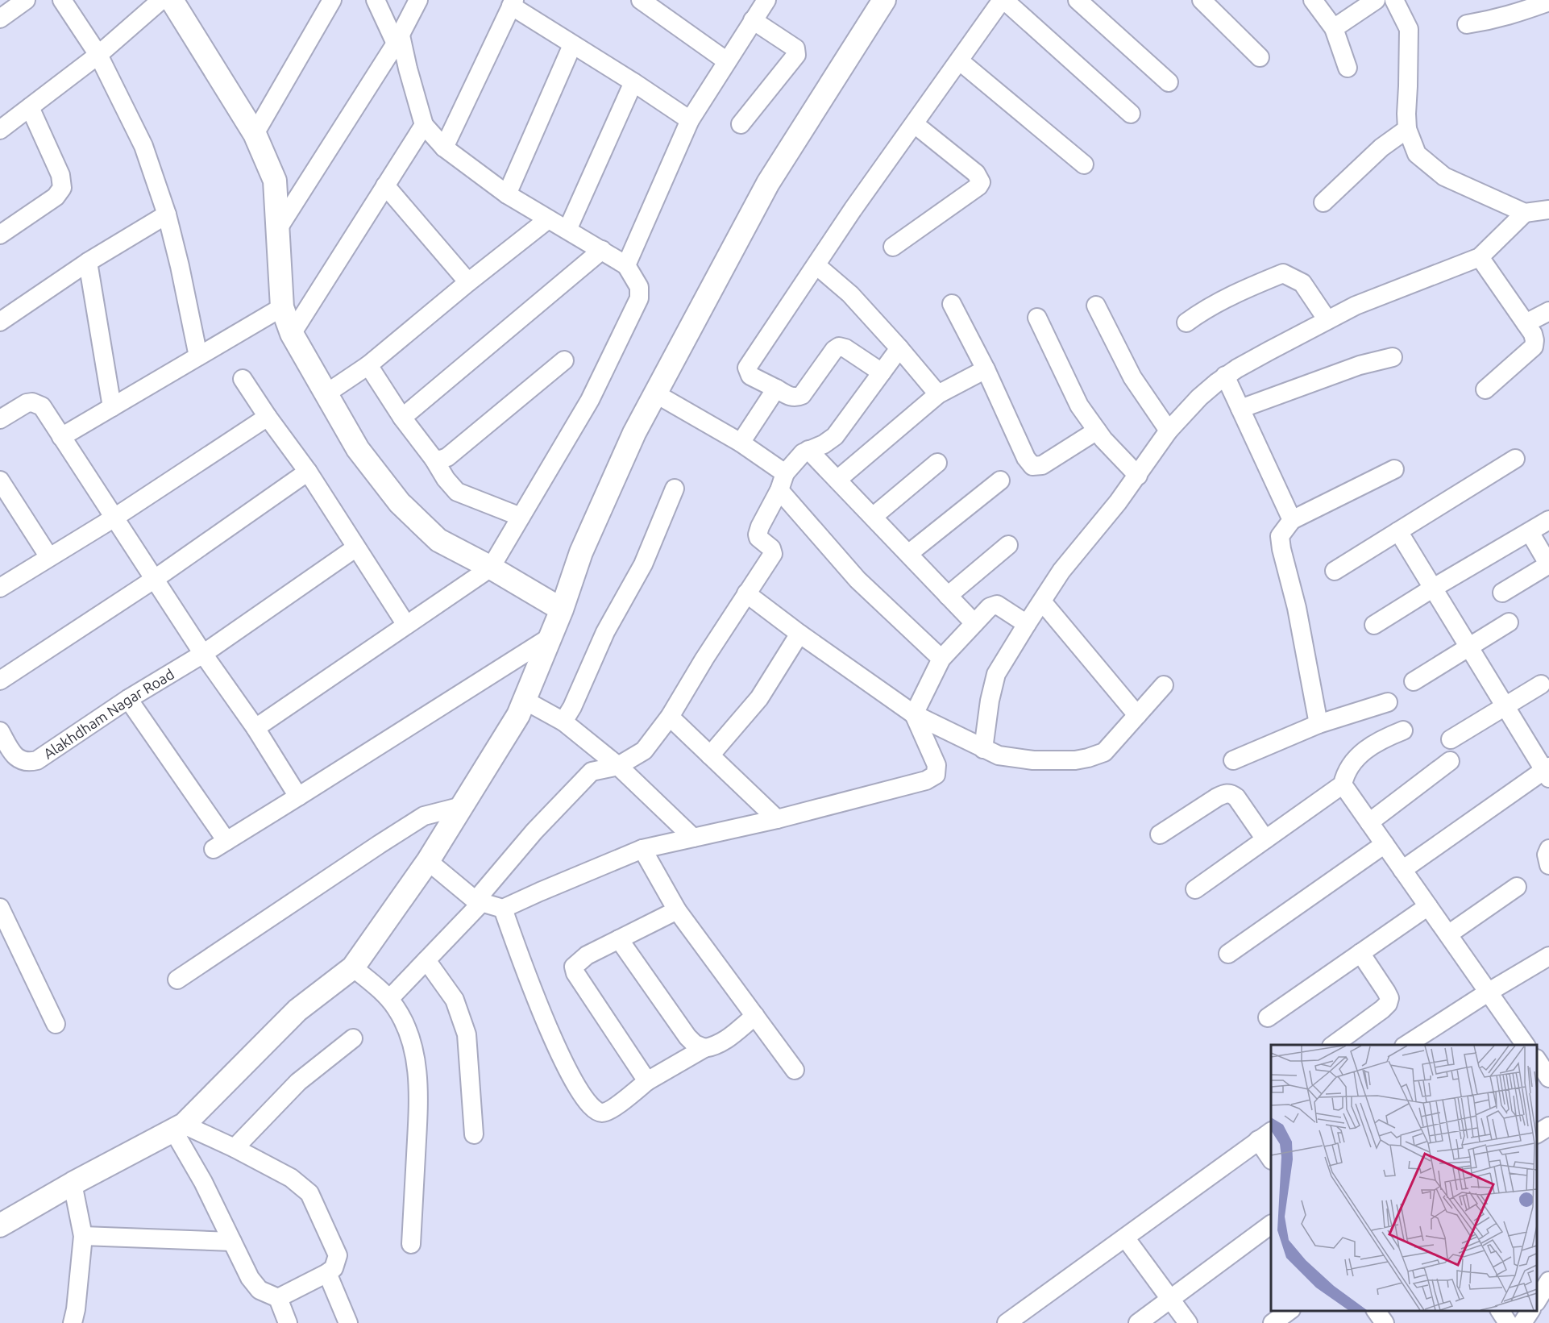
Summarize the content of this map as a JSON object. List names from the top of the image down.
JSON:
{
  "streets": {
    "street": ["Alakhdham Nagar Road"]
  }
}
